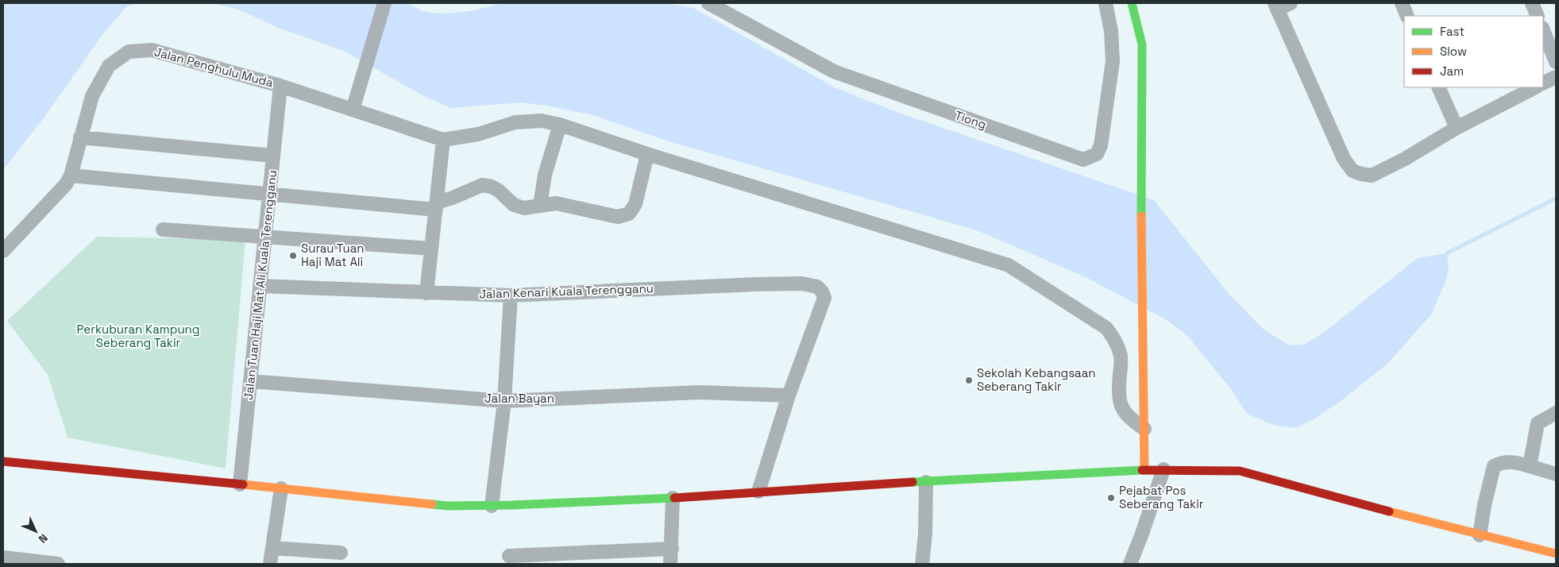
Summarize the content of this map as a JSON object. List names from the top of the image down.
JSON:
{
  "streets": {
    "street": [
      "Jalan Penghulu Muda",
      "Tiong",
      "Jalan Tuan Haji Mat Ali Kuala Terengganu",
      "Jalan Kenari Kuala Terengganu",
      "Jalan Bayan"
    ]
  },
  "crossings": [
    ["Jalan Penghulu Muda", "Jalan Tuan Haji Mat Ali Kuala Terengganu"],
    ["Jalan Tuan Haji Mat Ali Kuala Terengganu", "Jalan Kenari Kuala Terengganu"],
    ["Jalan Tuan Haji Mat Ali Kuala Terengganu", "Jalan Bayan"],
    ["Jalan Kenari Kuala Terengganu", "Jalan Bayan"]
  ],
  "parks": ["Perkuburan Kampung Seberang Takir"],
  "places": ["Surau Tuan Haji Mat Ali", "Sekolah Kebangsaan Seberang Takir", "Pejabat Pos Seberang Takir"],
  "legend": ["Fast", "Slow", "Jam"],
  "north": "bottom right"
}
